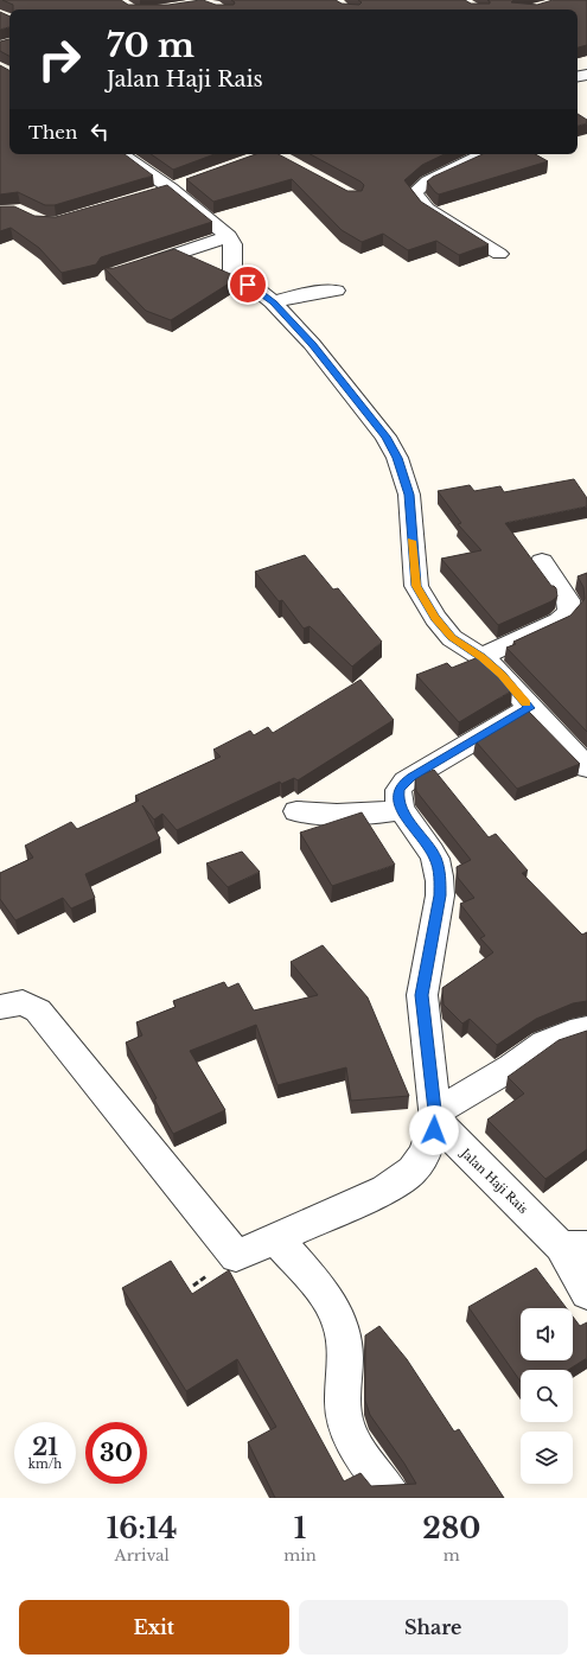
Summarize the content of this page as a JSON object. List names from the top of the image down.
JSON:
{
  "streets": {
    "street": ["Jalan Haji Rais"]
  },
  "page": {
    "turn": ["70 m", "Jalan Haji Rais"],
    "then": "Then",
    "speed": "21 km/h",
    "limit": "30",
    "eta": [
      "16:14",
      "Arrival",
      "1",
      "min",
      "280",
      "m"
    ],
    "buttons": ["Exit", "Share"]
  }
}
